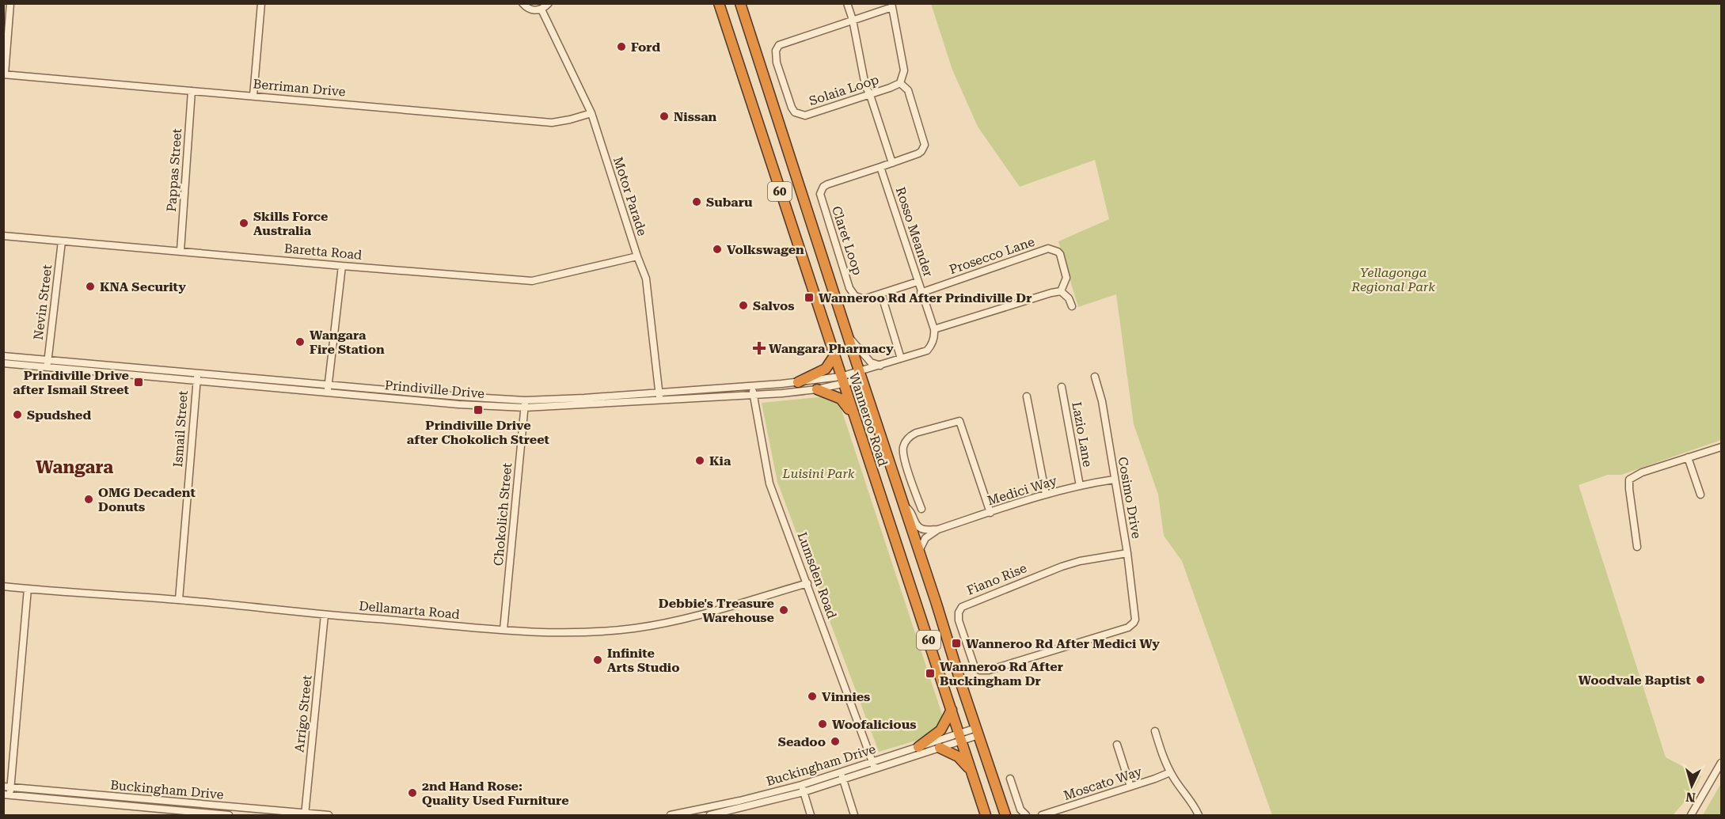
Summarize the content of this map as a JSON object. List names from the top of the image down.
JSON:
{
  "streets": {
    "highway": ["60", "Wanneroo Road"],
    "street": [
      "Berriman Drive",
      "Solaia Loop",
      "Pappas Street",
      "Motor Parade",
      "Rosso Meander",
      "Claret Loop",
      "Baretta Road",
      "Prosecco Lane",
      "Nevin Street",
      "Prindiville Drive",
      "Ismail Street",
      "Lazio Lane",
      "Medici Way",
      "Cosimo Drive",
      "Chokolich Street",
      "Lumsden Road",
      "Fiano Rise",
      "Dellamarta Road",
      "Arrigo Street",
      "Buckingham Drive",
      "Moscato Way"
    ]
  },
  "crossings": [
    ["Berriman Drive", "Pappas Street"],
    ["Berriman Drive", "Motor Parade"],
    ["Pappas Street", "Baretta Road"],
    ["Motor Parade", "Baretta Road"],
    ["Motor Parade", "Prindiville Drive"],
    ["Rosso Meander", "Claret Loop"],
    ["Rosso Meander", "Prosecco Lane"],
    ["Baretta Road", "Nevin Street"],
    ["Nevin Street", "Prindiville Drive"],
    ["Prindiville Drive", "Wanneroo Road"],
    ["Prindiville Drive", "Ismail Street"],
    ["Prindiville Drive", "Chokolich Street"],
    ["Prindiville Drive", "Lumsden Road"],
    ["Wanneroo Road", "Medici Way"],
    ["Wanneroo Road", "Buckingham Drive"],
    ["Ismail Street", "Dellamarta Road"],
    ["Lazio Lane", "Medici Way"],
    ["Medici Way", "Cosimo Drive"],
    ["Cosimo Drive", "Fiano Rise"],
    ["Chokolich Street", "Dellamarta Road"],
    ["Lumsden Road", "Dellamarta Road"],
    ["Lumsden Road", "Buckingham Drive"],
    ["Dellamarta Road", "Arrigo Street"],
    ["Arrigo Street", "Buckingham Drive"]
  ],
  "districts": ["Wangara"],
  "parks": ["Yellagonga Regional Park", "Luisini Park"],
  "places": {
    "other": [
      "Ford",
      "Nissan",
      "Subaru",
      "Skills Force Australia",
      "Volkswagen",
      "KNA Security",
      "Salvos",
      "Wangara Fire Station",
      "Spudshed",
      "Kia",
      "OMG Decadent Donuts",
      "Debbie's Treasure Warehouse",
      "Infinite Arts Studio",
      "Woodvale Baptist",
      "Vinnies",
      "Woofalicious",
      "Seadoo",
      "2nd Hand Rose: Quality Used Furniture"
    ],
    "transit": [
      "Wanneroo Rd After Prindiville Dr",
      "Prindiville Drive after Ismail Street",
      "Prindiville Drive after Chokolich Street",
      "Wanneroo Rd After Medici Wy",
      "Wanneroo Rd After Buckingham Dr"
    ],
    "health": ["Wangara Pharmacy"]
  },
  "north": "bottom"
}
